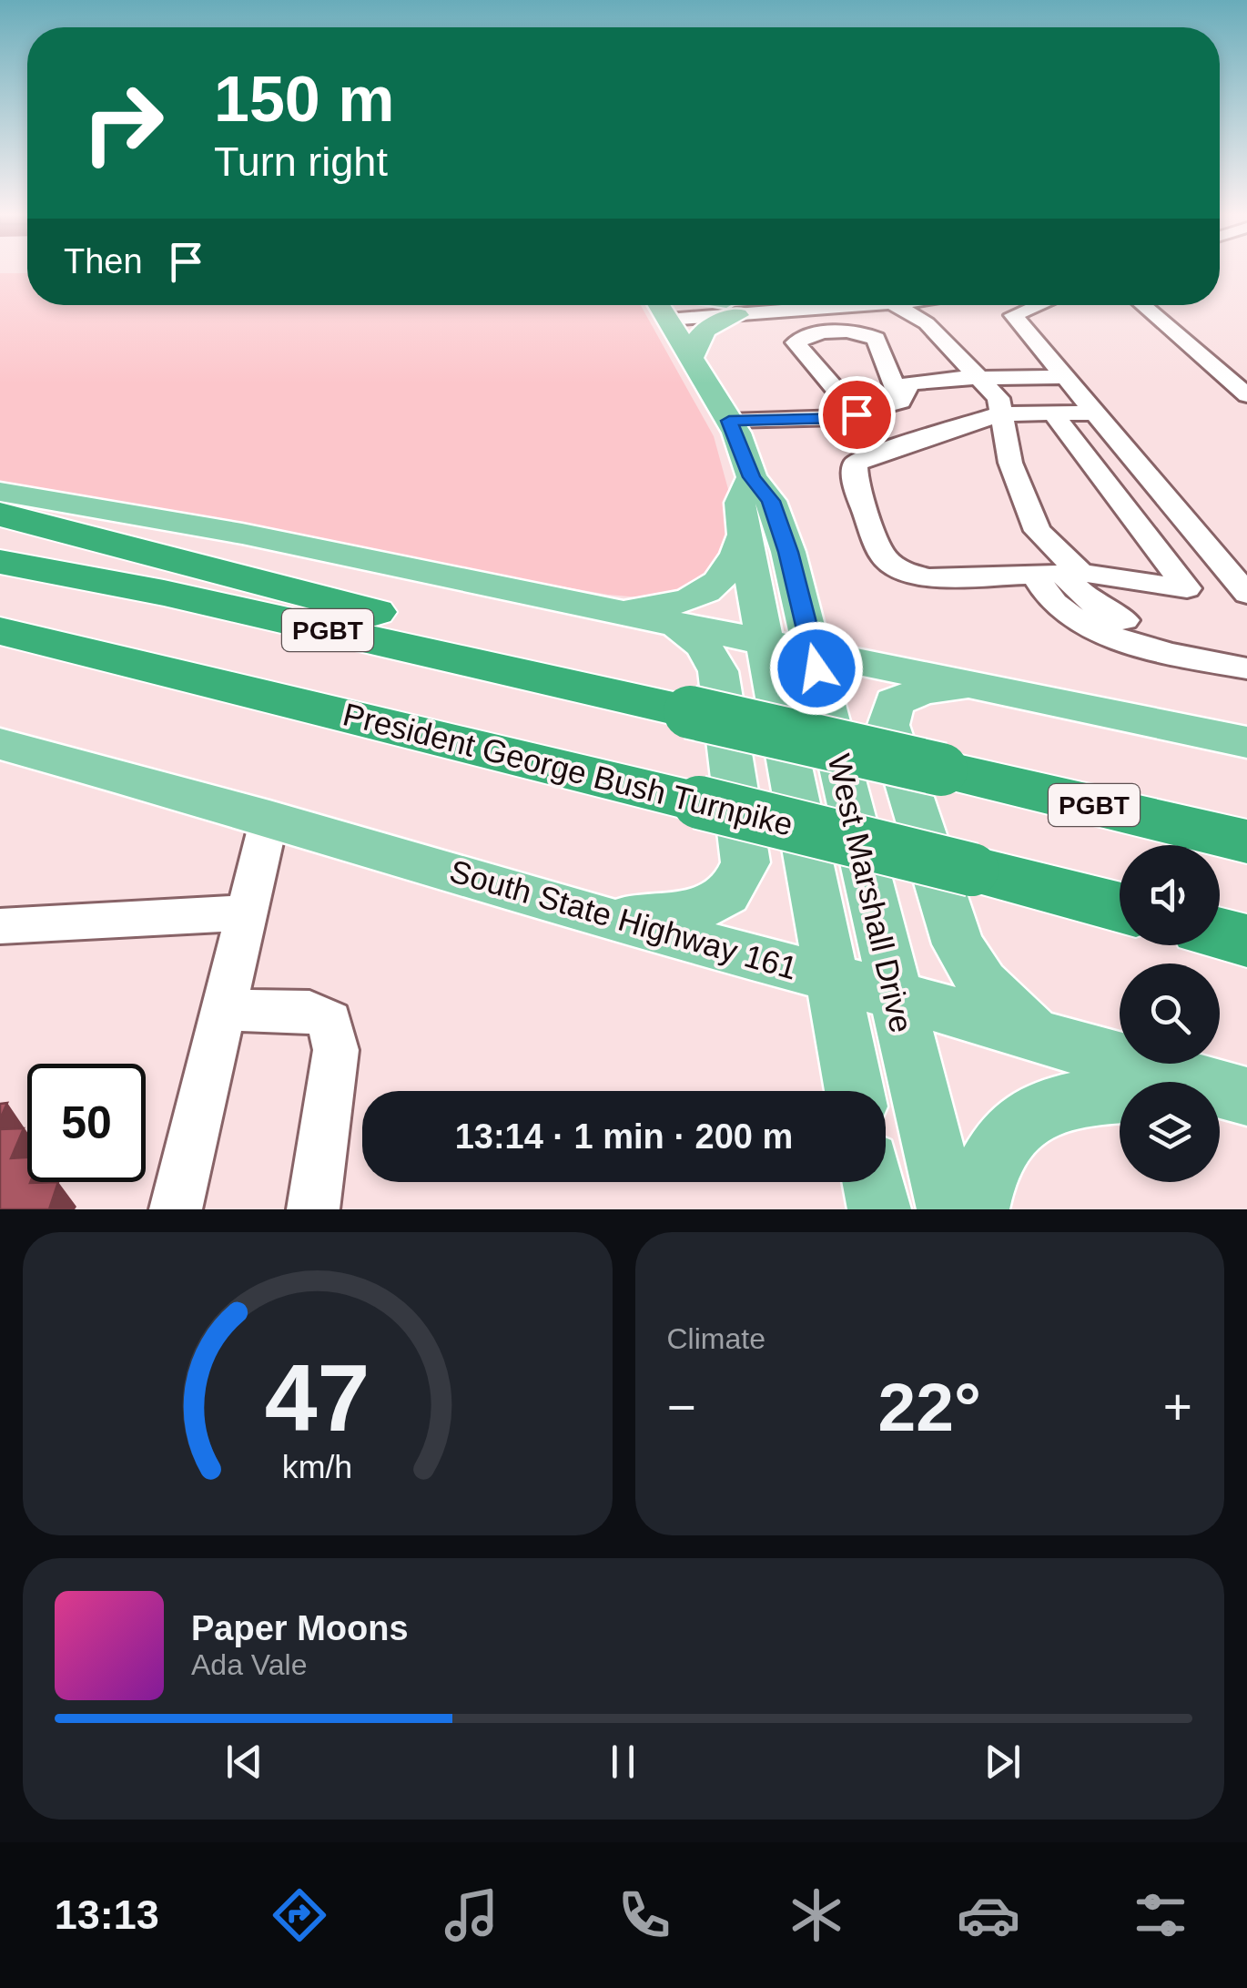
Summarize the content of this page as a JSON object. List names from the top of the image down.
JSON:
{
  "streets": {
    "highway": ["PGBT", "President George Bush Turnpike"],
    "main road": ["West Marshall Drive", "South State Highway 161"]
  },
  "crossings": [
    ["West Marshall Drive", "South State Highway 161"]
  ],
  "page": {
    "turn": ["150 m", "Turn right"],
    "then": "Then",
    "limit": "50",
    "trip": "13:14 · 1 min · 200 m",
    "tile": "Climate",
    "heat": ["−", "22°", "+"],
    "song": ["Paper Moons", "Ada Vale"],
    "tabs": "13:13",
    "gauge": ["47", "km/h"]
  }
}
